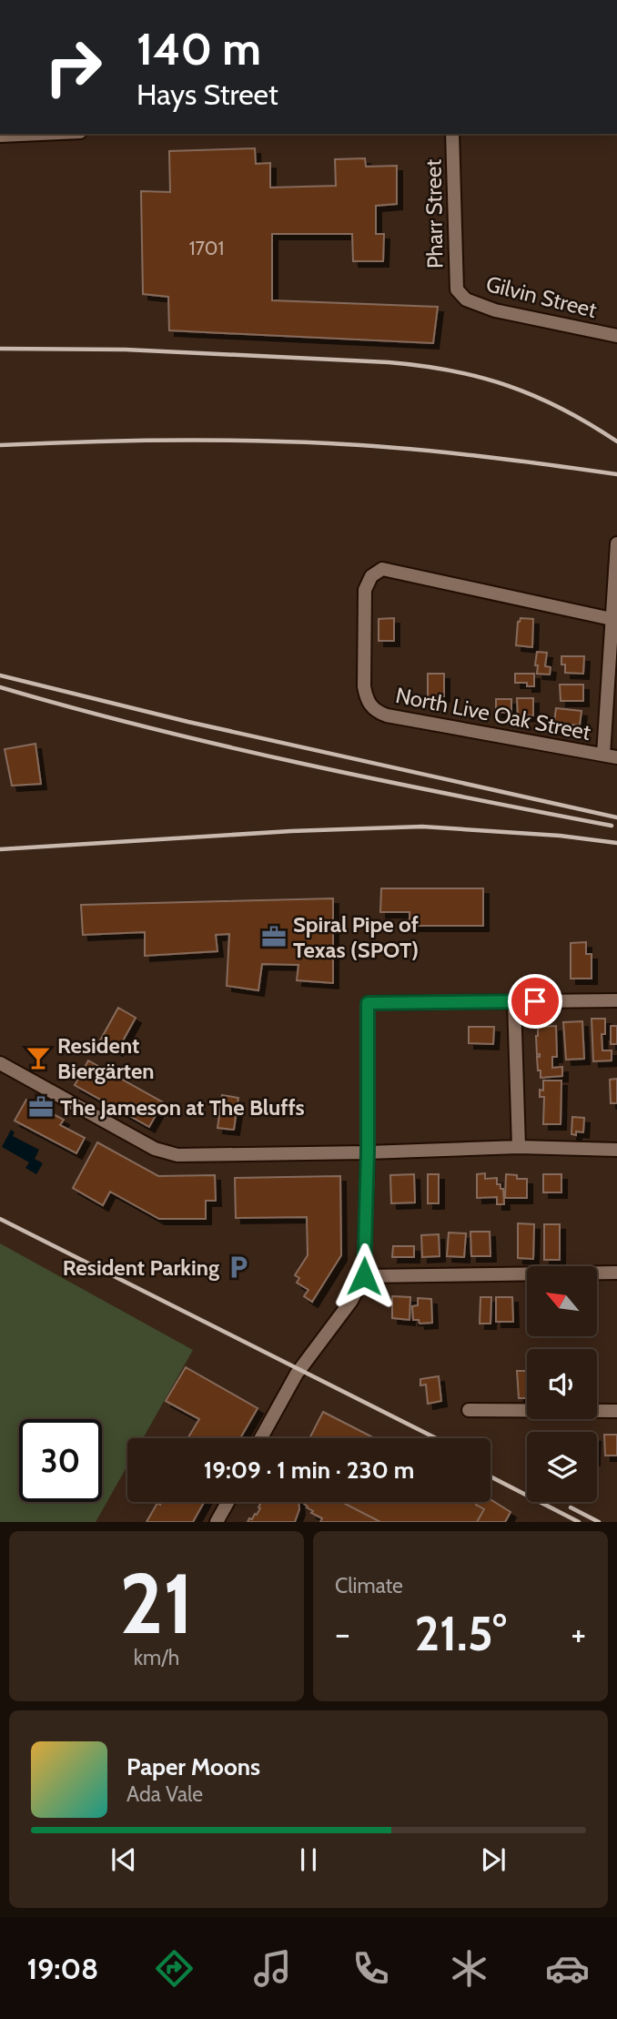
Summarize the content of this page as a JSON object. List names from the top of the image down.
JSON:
{
  "streets": {
    "street": ["Pharr Street", "Gilvin Street", "North Live Oak Street"]
  },
  "crossings": [
    ["Pharr Street", "Gilvin Street"]
  ],
  "places": {
    "office": ["Spiral Pipe of Texas (SPOT)", "The Jameson at The Bluffs"],
    "bar": ["Resident Biergärten"],
    "parking": ["Resident Parking"]
  },
  "house_numbers": ["1701"],
  "north": "top left",
  "page": {
    "turn": ["140 m", "Hays Street"],
    "limit": "30",
    "trip": "19:09 · 1 min · 230 m",
    "tile": [
      ["21", "km/h"],
      "Climate"
    ],
    "heat": ["−", "21.5°", "+"],
    "song": ["Paper Moons", "Ada Vale"],
    "tabs": "19:08"
  }
}
